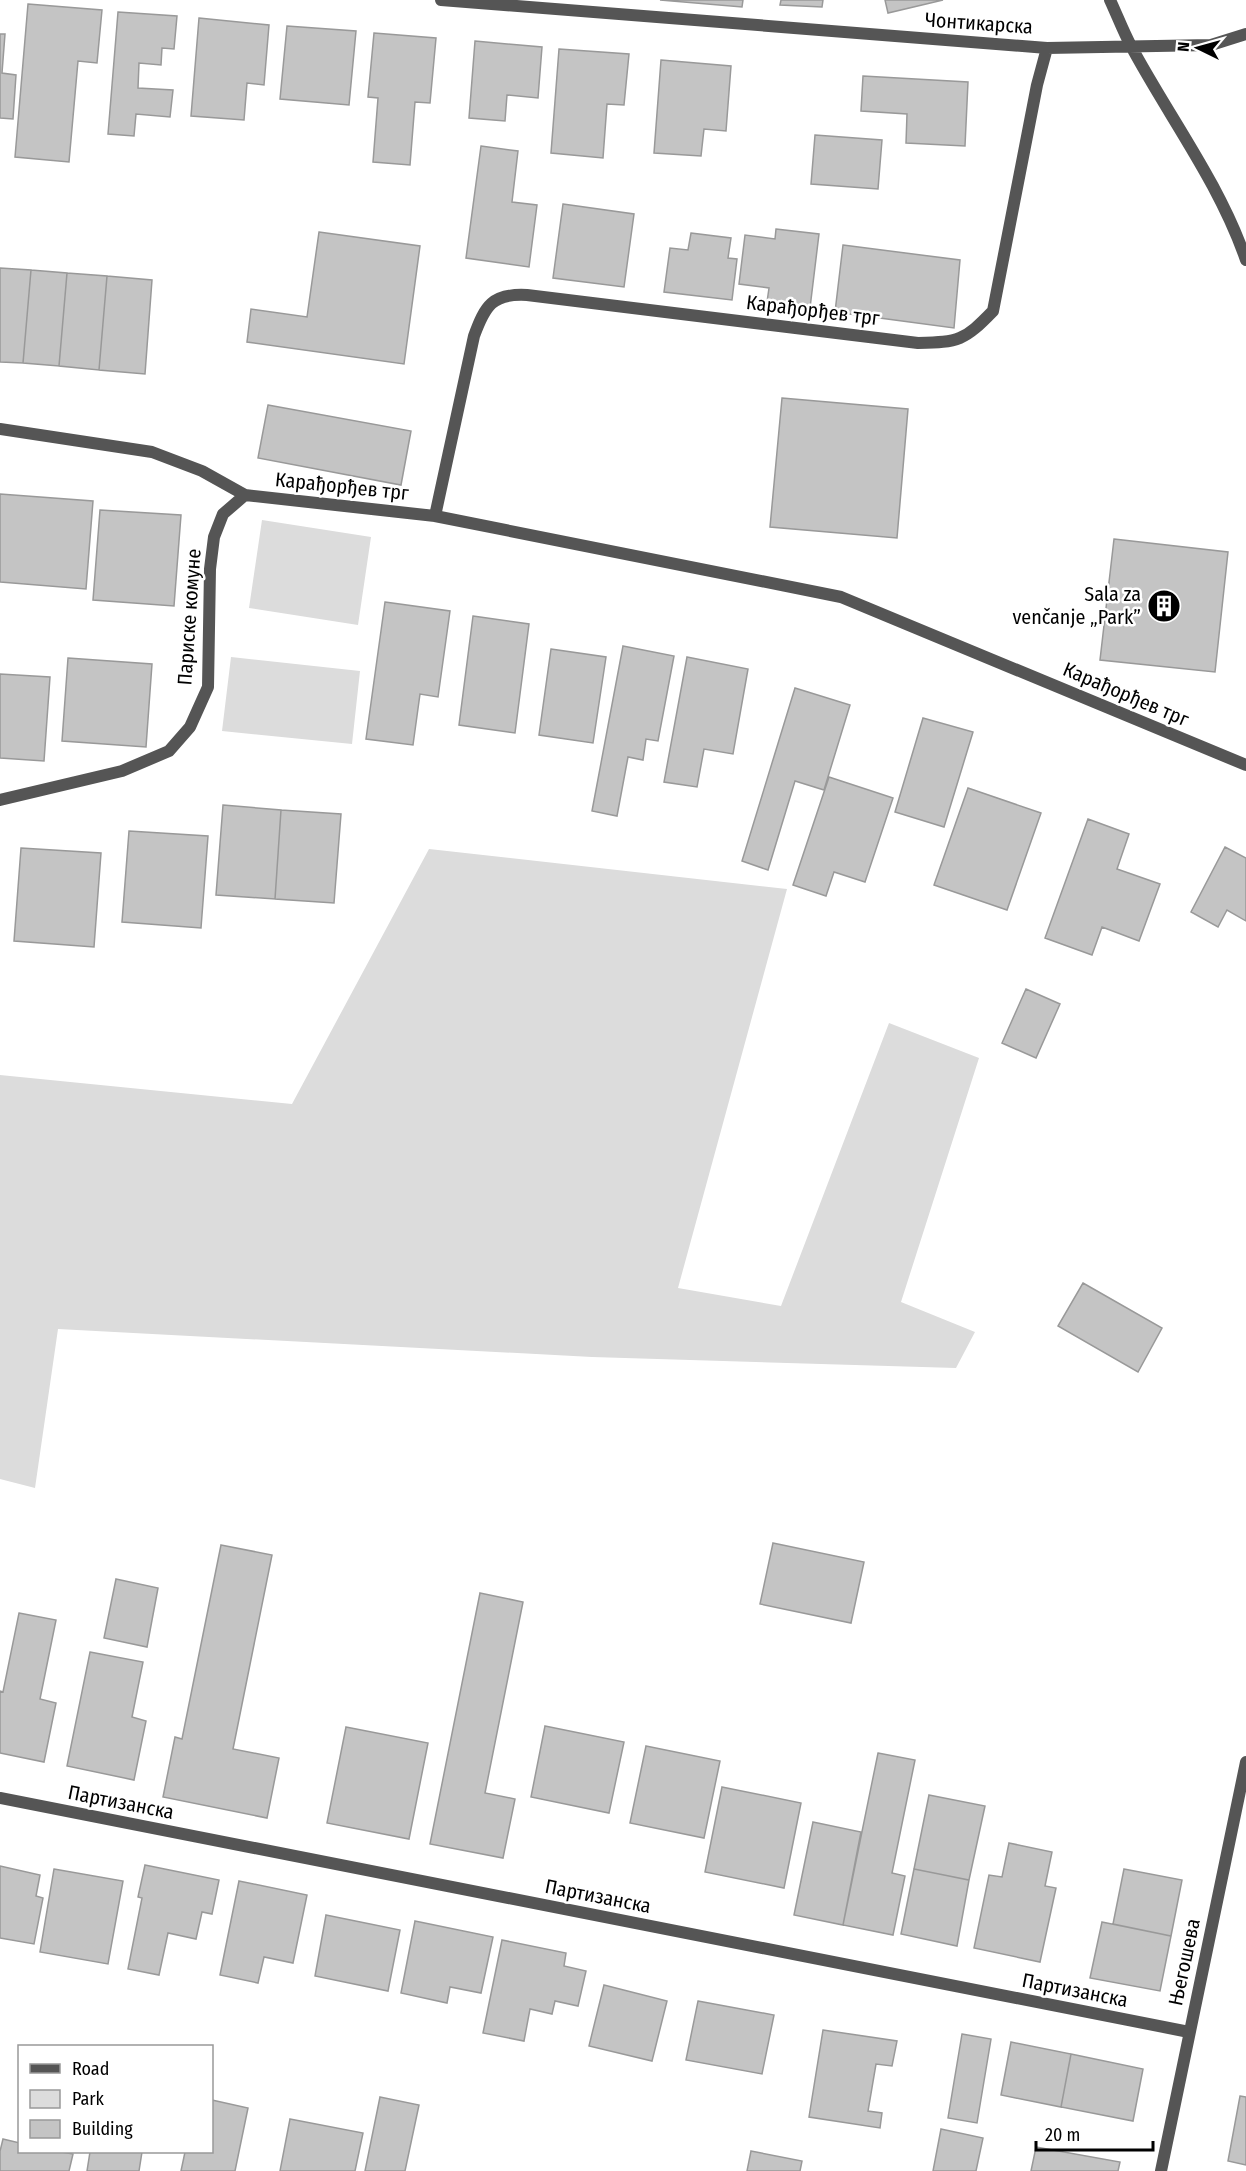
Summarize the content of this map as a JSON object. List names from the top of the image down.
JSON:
{
  "streets": {
    "street": [
      "Чонтикарска",
      "Карађорђев трг",
      "Париске комуне",
      "Партизанска",
      "Његошева"
    ]
  },
  "crossings": [
    ["Чонтикарска", "Карађорђев трг"],
    ["Карађорђев трг", "Париске комуне"],
    ["Партизанска", "Његошева"]
  ],
  "places": {
    "building": ["Sala za venčanje „Park”"]
  },
  "legend": ["Road", "Park", "Building"],
  "scale_bar": "20 m",
  "north": "left"
}
